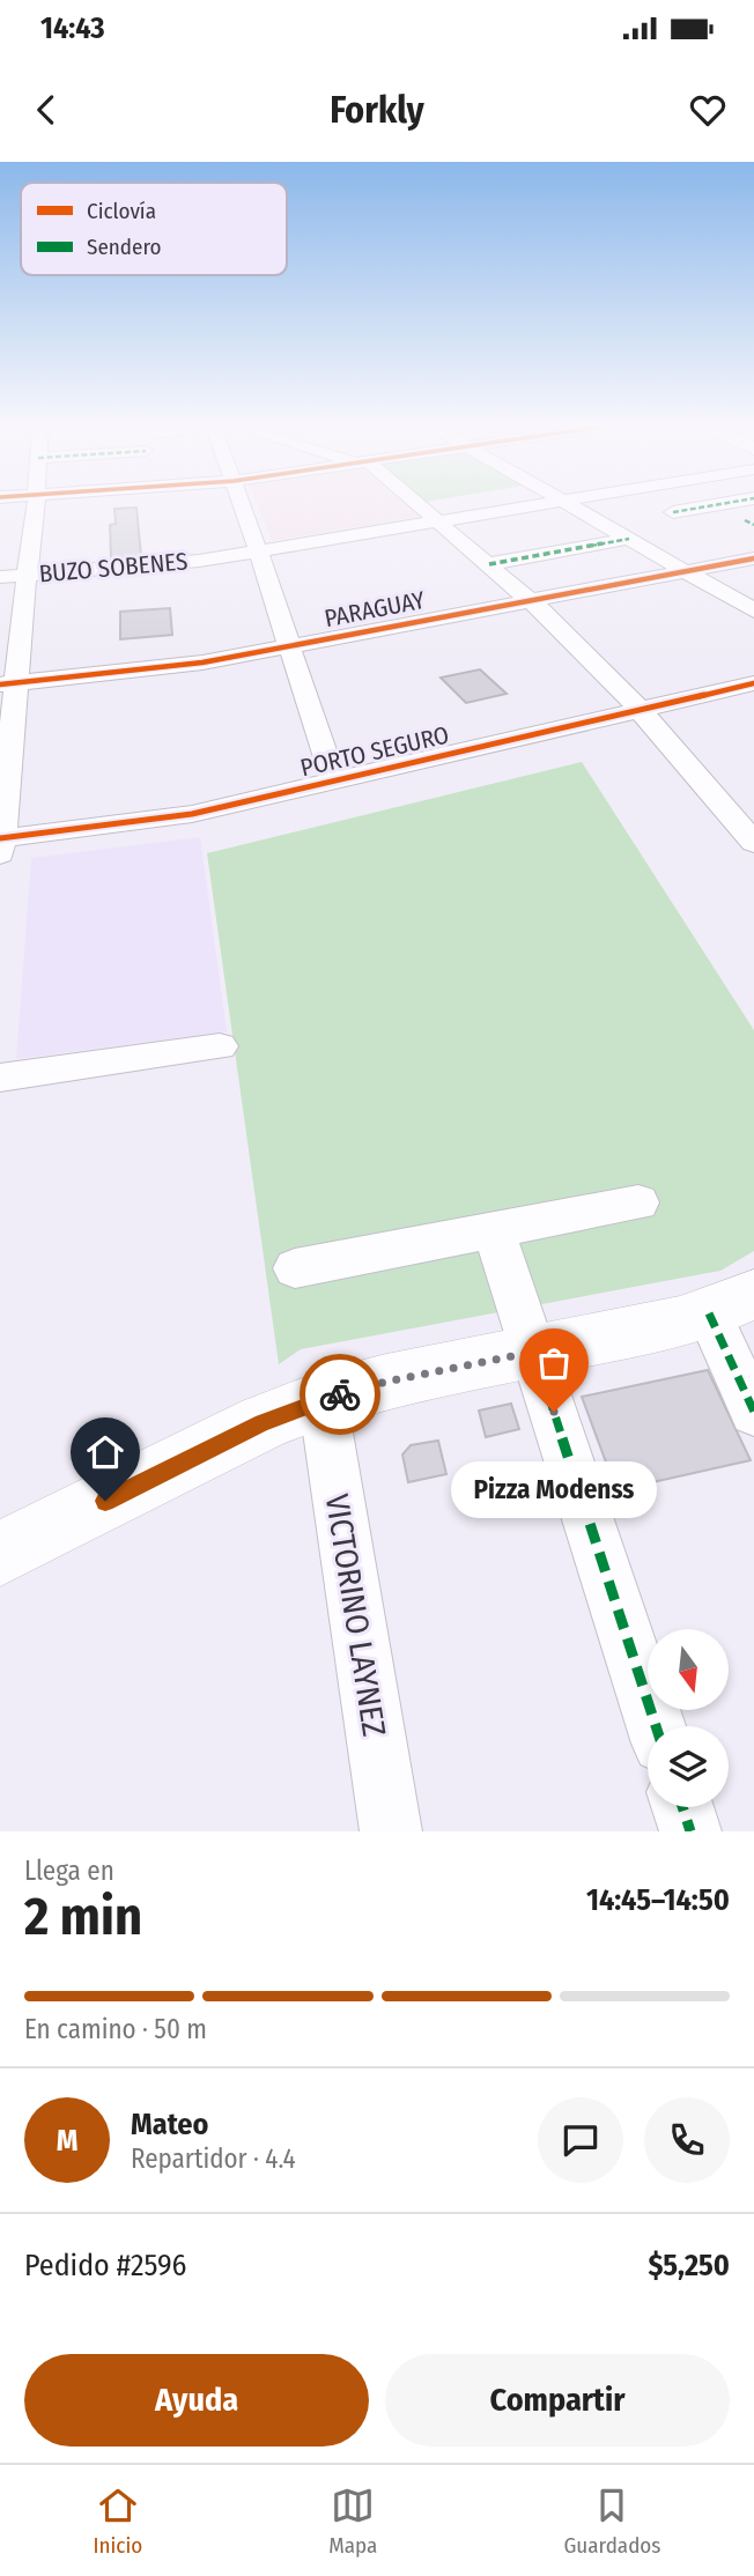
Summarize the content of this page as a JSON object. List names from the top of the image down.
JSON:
{
  "streets": {
    "street": [
      "BUZO SOBENES",
      "PARAGUAY",
      "PORTO SEGURO",
      "VICTORINO LAYNEZ"
    ]
  },
  "places": ["Pizza Modenss"],
  "legend": ["Ciclovía", "Sendero"],
  "north": "bottom",
  "page": {
    "status": "14:43",
    "header": "Forkly",
    "bubble": "Pizza Modenss",
    "heading": ["2 min", "Llega en", "14:45–14:50"],
    "panel": [
      "Mateo",
      "Repartidor · 4.4",
      "Pedido #2596",
      "$5,250"
    ],
    "bar": "En camino · 50 m",
    "round": "M",
    "buttons": ["Ayuda", "Compartir"],
    "tabs": ["Inicio", "Mapa", "Guardados"]
  }
}
